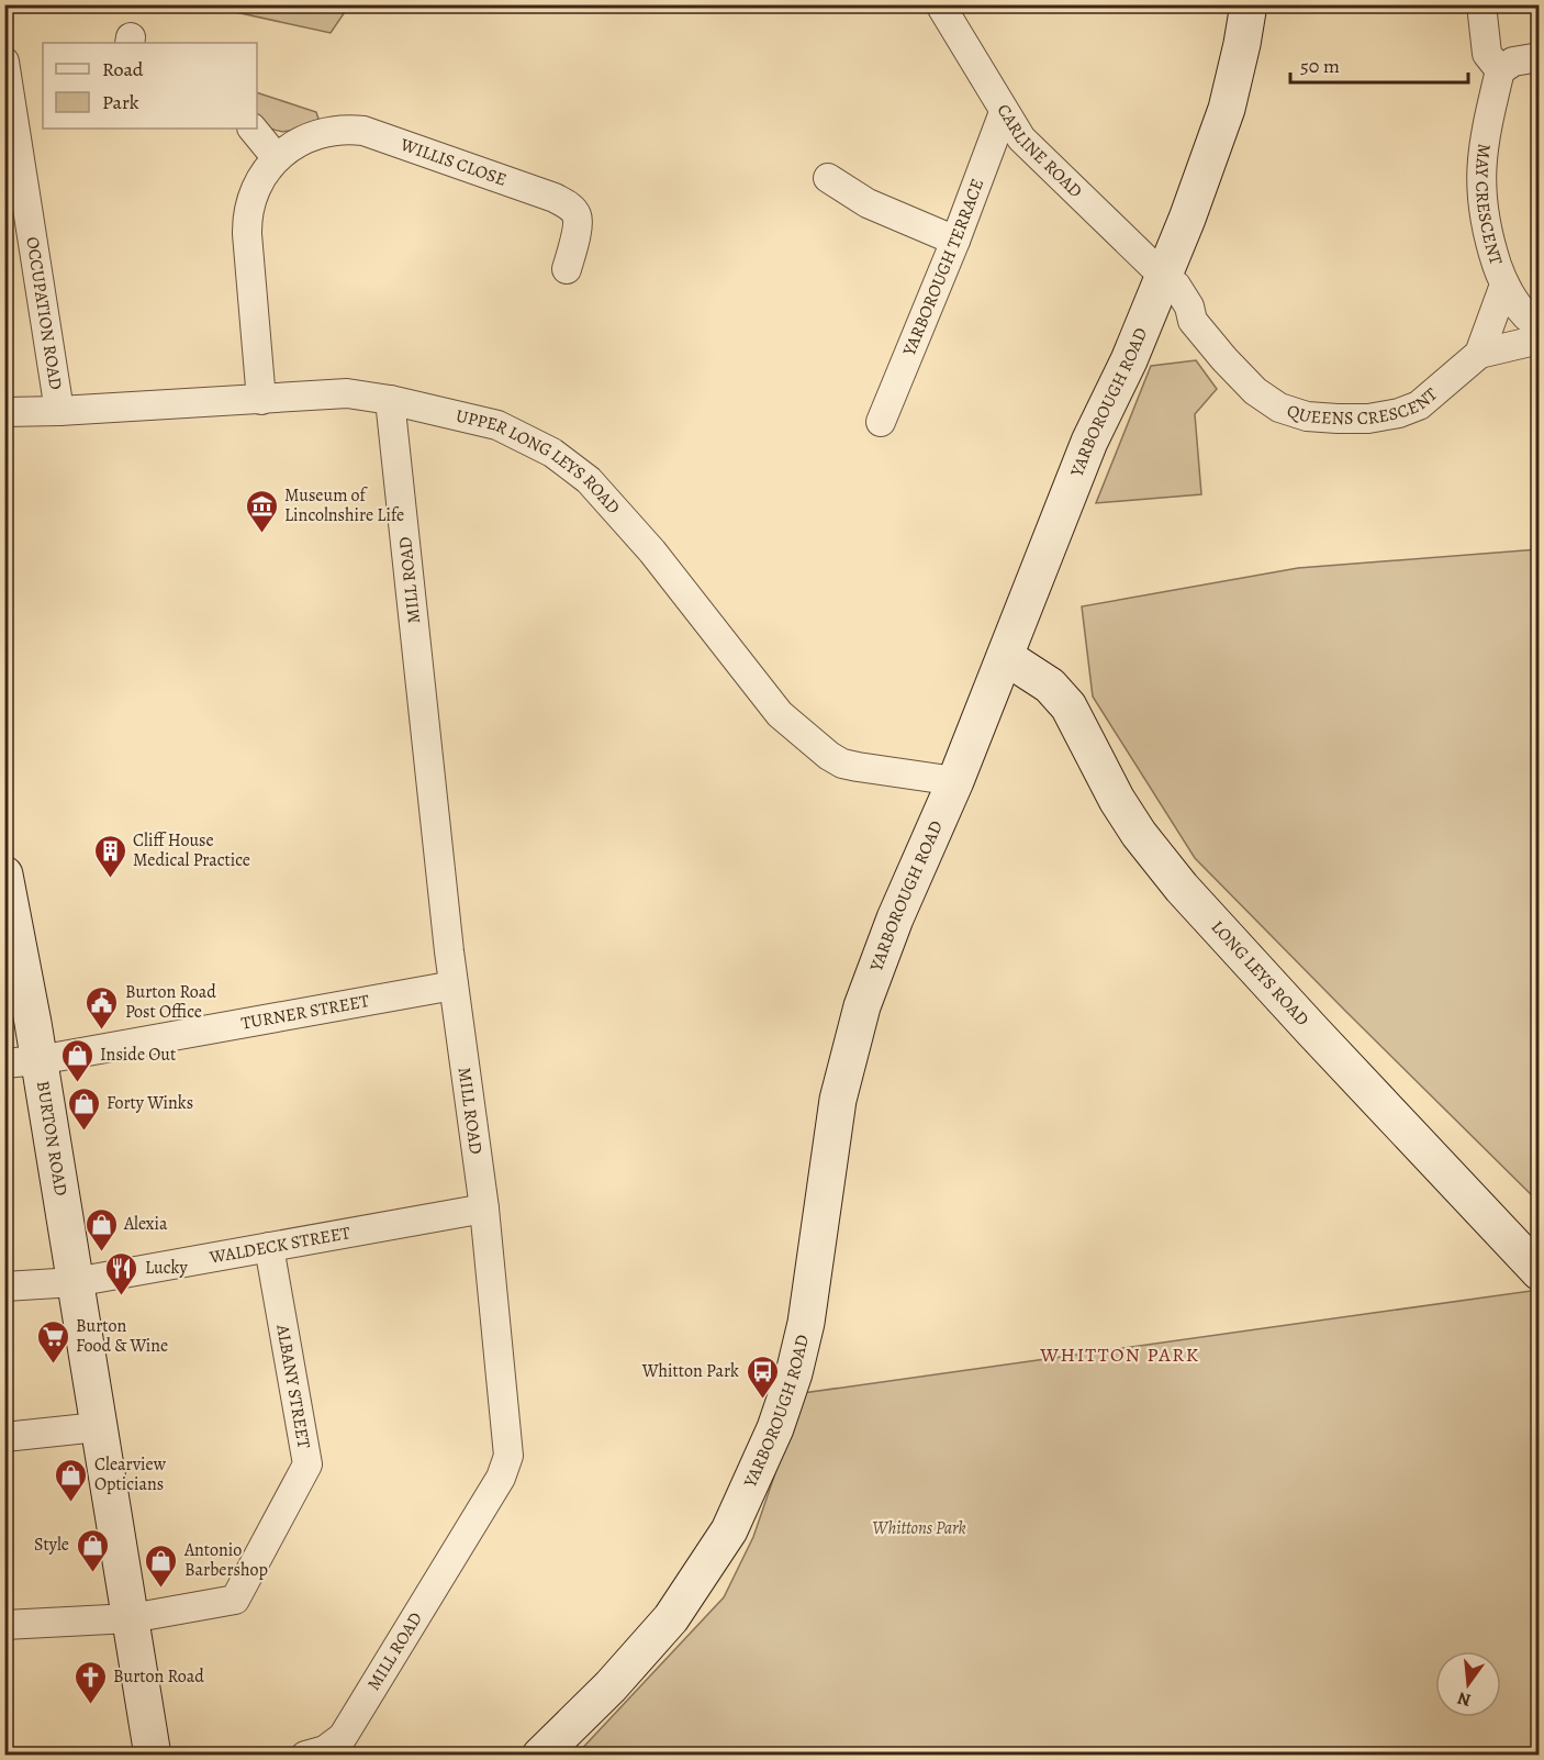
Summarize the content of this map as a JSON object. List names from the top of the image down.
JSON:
{
  "streets": {
    "main road": ["YARBOROUGH ROAD", "LONG LEYS ROAD", "BURTON ROAD"],
    "street": [
      "CARLINE ROAD",
      "WILLIS CLOSE",
      "MAY CRESCENT",
      "YARBOROUGH TERRACE",
      "OCCUPATION ROAD",
      "QUEENS CRESCENT",
      "UPPER LONG LEYS ROAD",
      "MILL ROAD",
      "TURNER STREET",
      "WALDECK STREET",
      "ALBANY STREET"
    ]
  },
  "crossings": [
    ["CARLINE ROAD", "YARBOROUGH TERRACE"],
    ["CARLINE ROAD", "QUEENS CRESCENT"],
    ["CARLINE ROAD", "YARBOROUGH ROAD"],
    ["WILLIS CLOSE", "UPPER LONG LEYS ROAD"],
    ["MAY CRESCENT", "QUEENS CRESCENT"],
    ["OCCUPATION ROAD", "UPPER LONG LEYS ROAD"],
    ["QUEENS CRESCENT", "YARBOROUGH ROAD"],
    ["YARBOROUGH ROAD", "UPPER LONG LEYS ROAD"],
    ["YARBOROUGH ROAD", "LONG LEYS ROAD"],
    ["UPPER LONG LEYS ROAD", "MILL ROAD"],
    ["MILL ROAD", "TURNER STREET"],
    ["MILL ROAD", "WALDECK STREET"],
    ["TURNER STREET", "BURTON ROAD"],
    ["BURTON ROAD", "WALDECK STREET"],
    ["BURTON ROAD", "ALBANY STREET"],
    ["WALDECK STREET", "ALBANY STREET"]
  ],
  "districts": ["WHITTON PARK"],
  "parks": ["Whittons Park"],
  "places": {
    "museum": ["Museum of Lincolnshire Life"],
    "building": ["Cliff House Medical Practice"],
    "public building": ["Burton Road Post Office"],
    "shop": [
      "Inside Out",
      "Forty Winks",
      "Alexia",
      "Clearview Opticians",
      "Style",
      "Antonio Barbershop"
    ],
    "restaurant": ["Lucky"],
    "supermarket": ["Burton Food & Wine"],
    "bus stop": ["Whitton Park"],
    "church": ["Burton Road"]
  },
  "legend": ["Road", "Park"],
  "scale_bar": "50 m",
  "north": "bottom"
}
